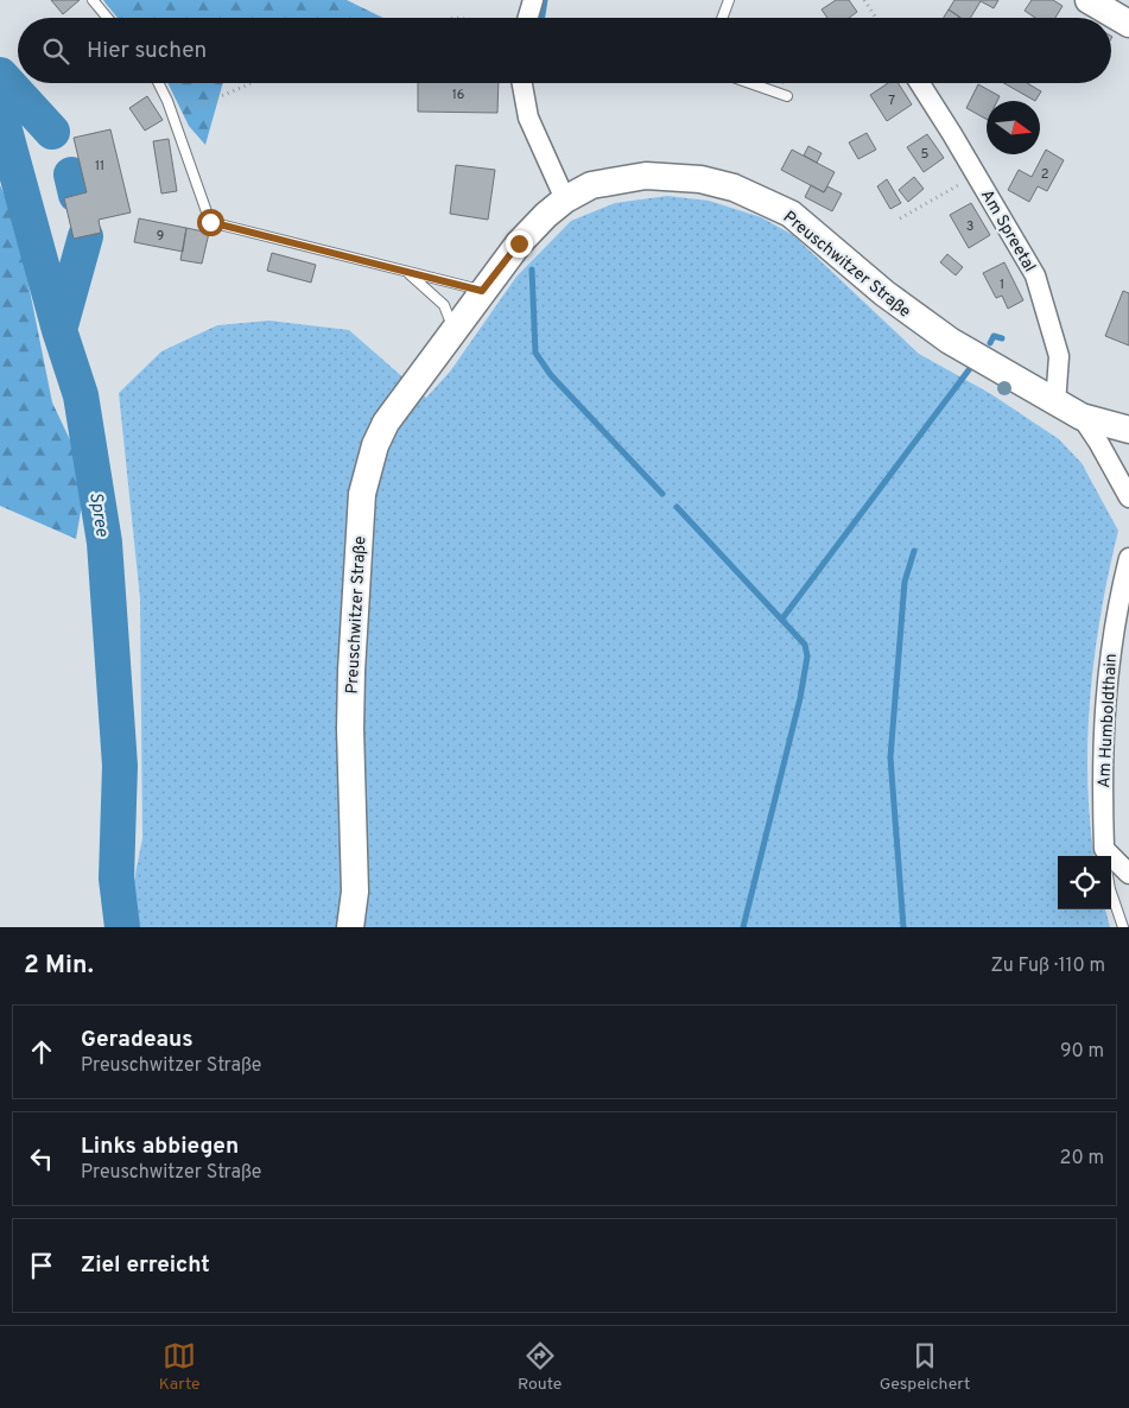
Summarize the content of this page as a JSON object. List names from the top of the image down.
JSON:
{
  "streets": {
    "street": ["Am Spreetal", "Preuschwitzer Straße", "Am Humboldthain"]
  },
  "crossings": [
    ["Am Spreetal", "Preuschwitzer Straße"]
  ],
  "water": ["Spree"],
  "house_numbers": [
    "16",
    "7",
    "5",
    "11",
    "2",
    "3",
    "9",
    "1"
  ],
  "north": "right",
  "page": {
    "search": "Hier suchen",
    "heading": ["2 Min.", "Zu Fuß · 110 m"],
    "list": [
      ["Geradeaus", "Preuschwitzer Straße", "90 m"],
      ["Links abbiegen", "Preuschwitzer Straße", "20 m"],
      "Ziel erreicht"
    ],
    "nav": ["Karte", "Route", "Gespeichert"]
  }
}
